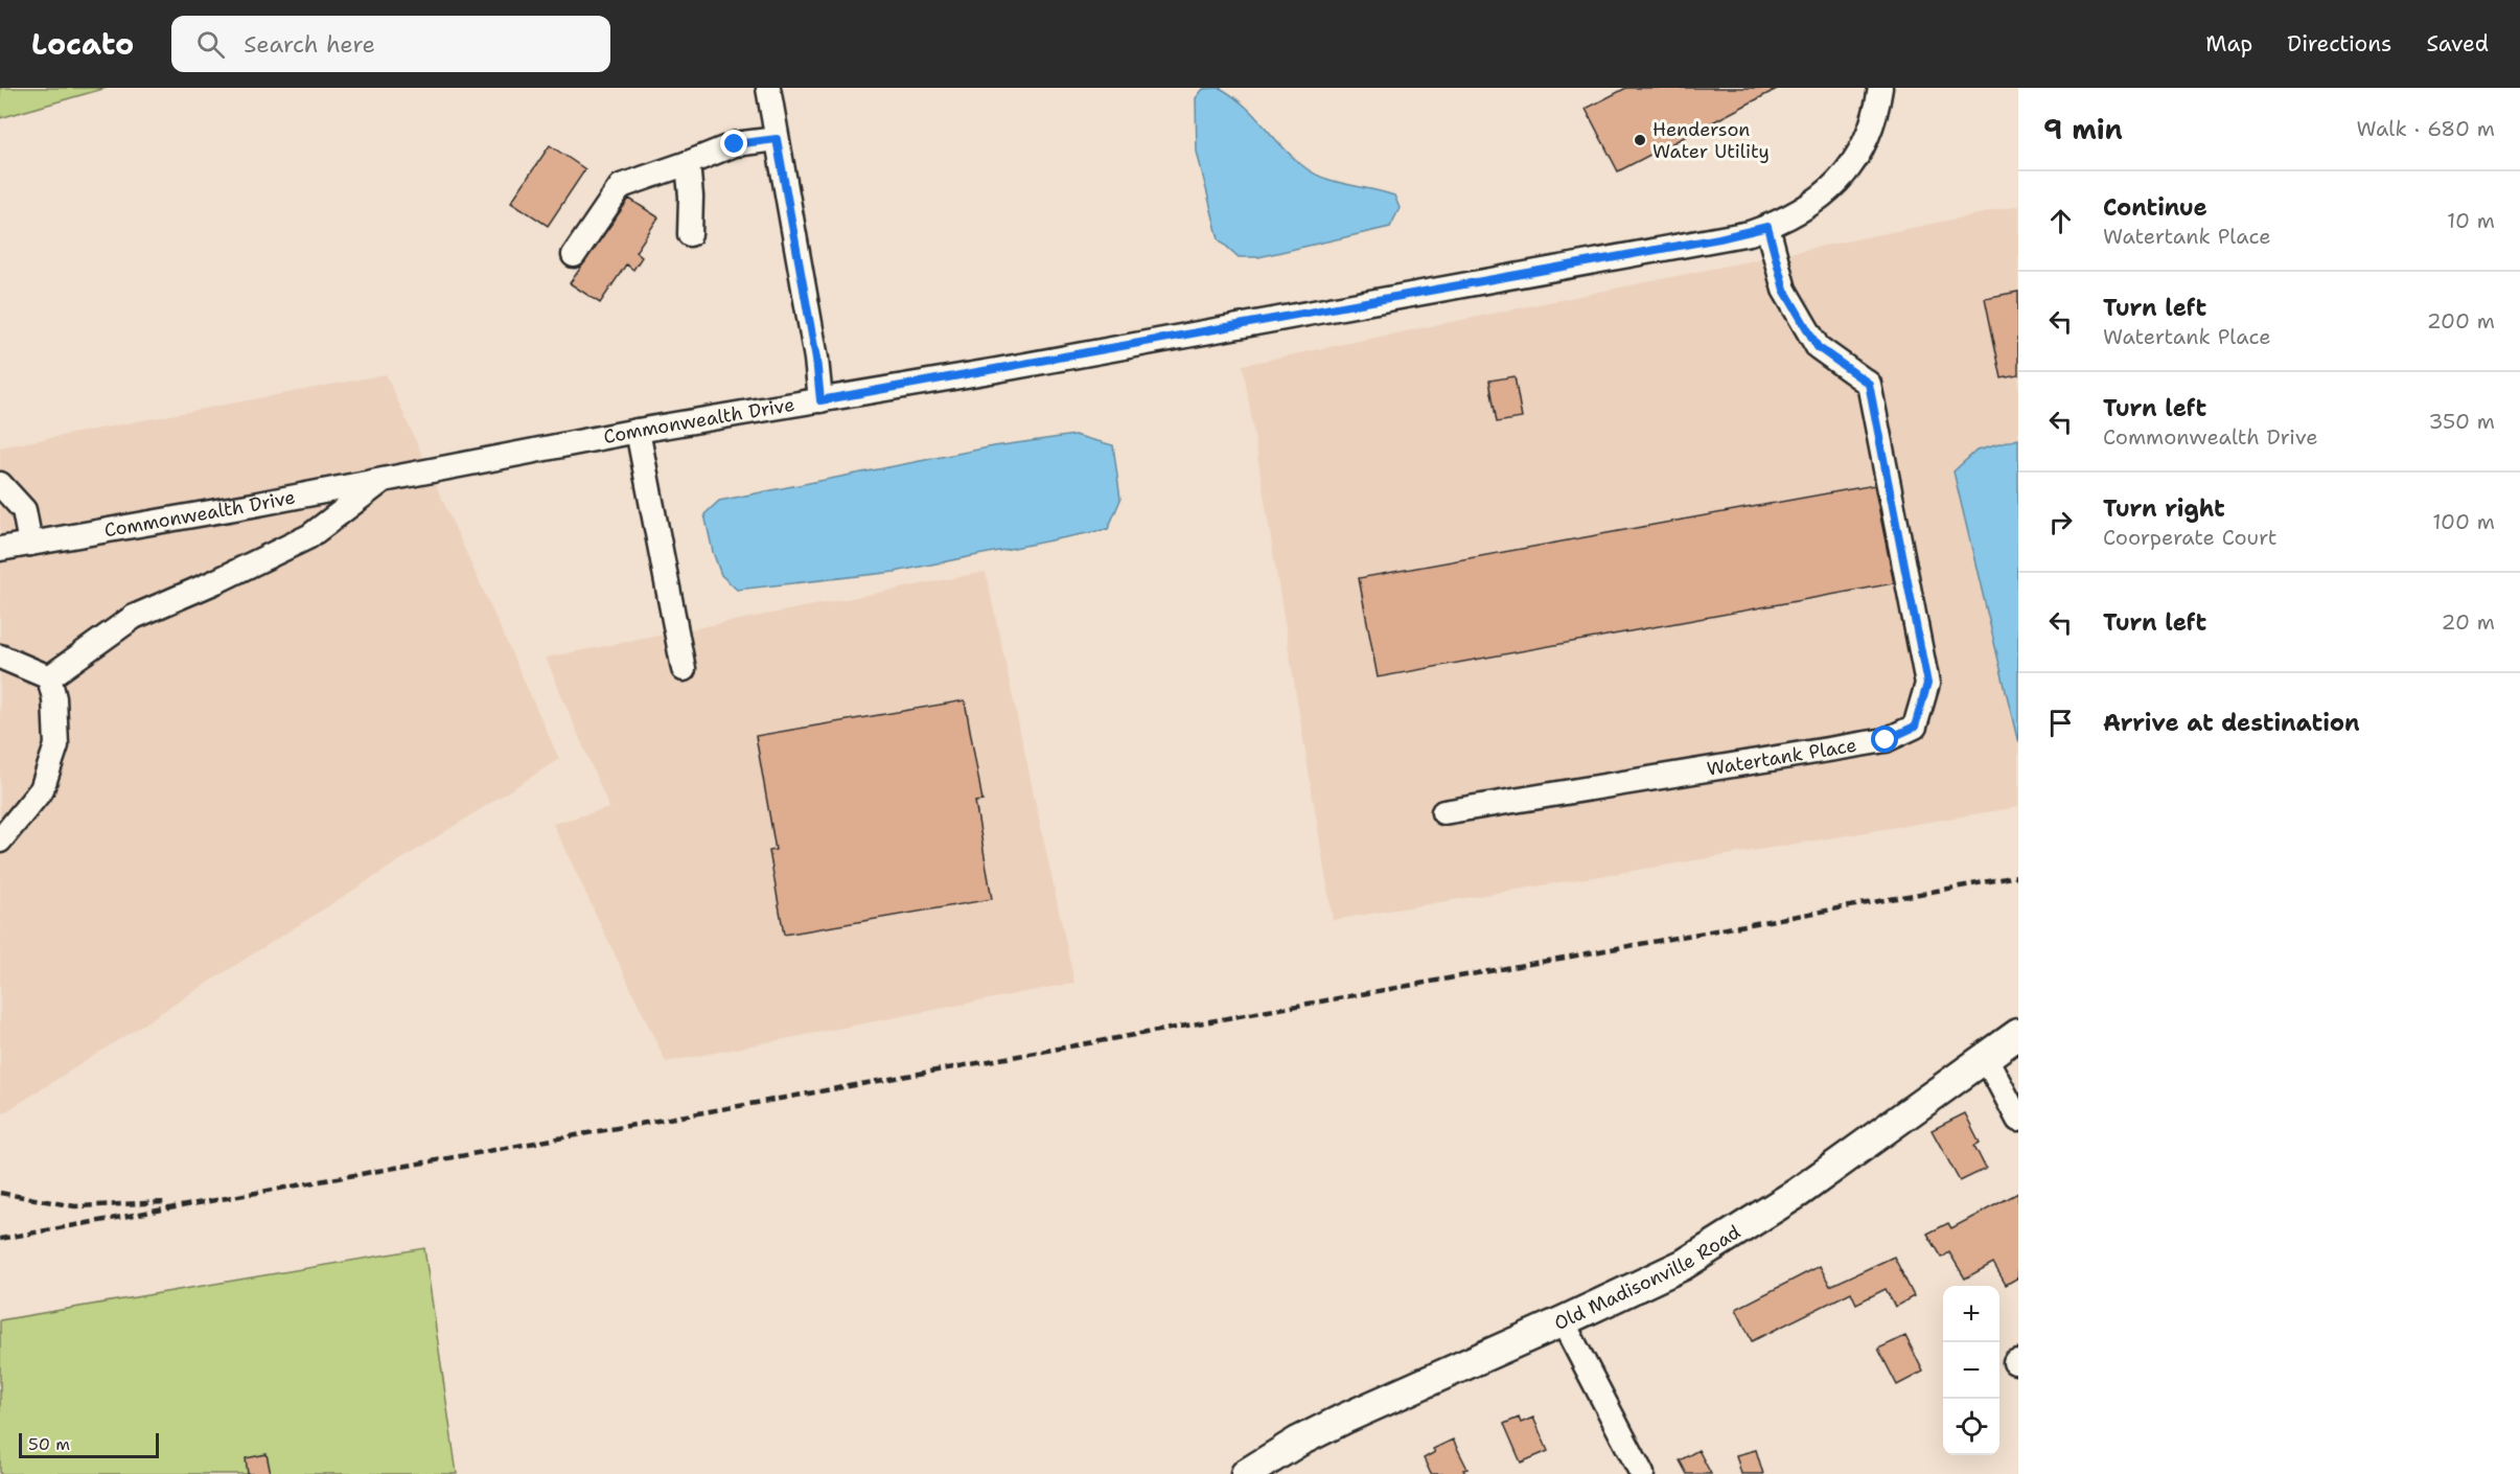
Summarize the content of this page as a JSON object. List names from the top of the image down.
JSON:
{
  "streets": {
    "main road": ["Old Madisonville Road"],
    "street": ["Commonwealth Drive", "Watertank Place"]
  },
  "crossings": [
    ["Commonwealth Drive", "Watertank Place"]
  ],
  "places": ["Henderson Water Utility"],
  "scale_bar": "50 m",
  "page": {
    "header": "Locato",
    "search": "Search here",
    "nav": ["Map", "Directions", "Saved"],
    "heading": ["9 min", "Walk · 680 m"],
    "list": [
      ["Continue", "Watertank Place", "10 m"],
      ["Turn left", "Watertank Place", "200 m"],
      ["Turn left", "Commonwealth Drive", "350 m"],
      ["Turn right", "Coorperate Court", "100 m"],
      ["Turn left", "20 m"],
      "Arrive at destination"
    ],
    "map_buttons": ["+", "−"],
    "scale": "50 m"
  }
}
